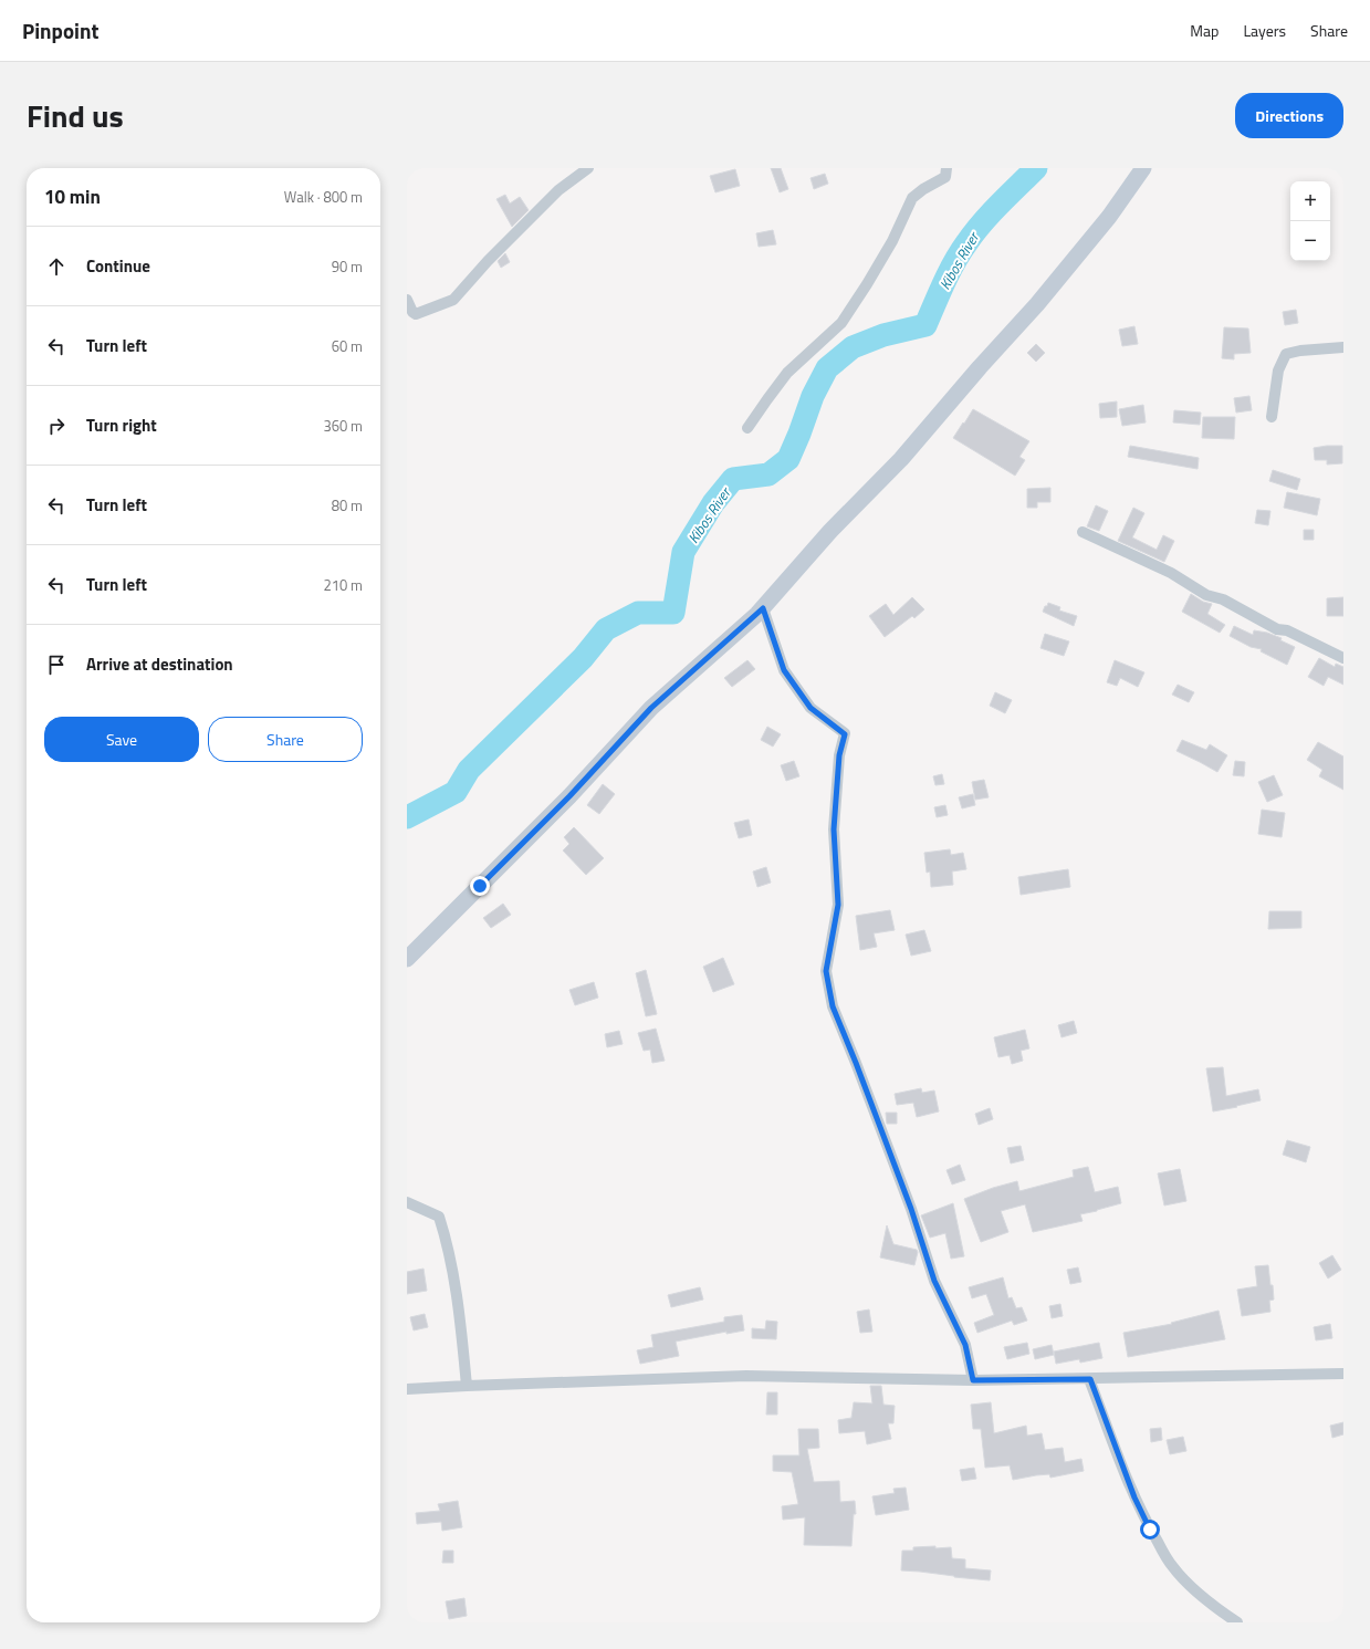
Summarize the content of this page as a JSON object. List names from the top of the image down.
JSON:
{
  "water": ["Kibos River"],
  "page": {
    "header": "Pinpoint",
    "nav": ["Map", "Layers", "Share"],
    "title": "Find us",
    "buttons": [
      "Directions",
      ["Save", "Share"]
    ],
    "heading": ["10 min", "Walk · 800 m"],
    "map_buttons": ["+", "−"],
    "list": [
      ["Continue", "90 m"],
      ["Turn left", "60 m"],
      ["Turn right", "360 m"],
      ["Turn left", "80 m"],
      ["Turn left", "210 m"],
      "Arrive at destination"
    ]
  }
}
